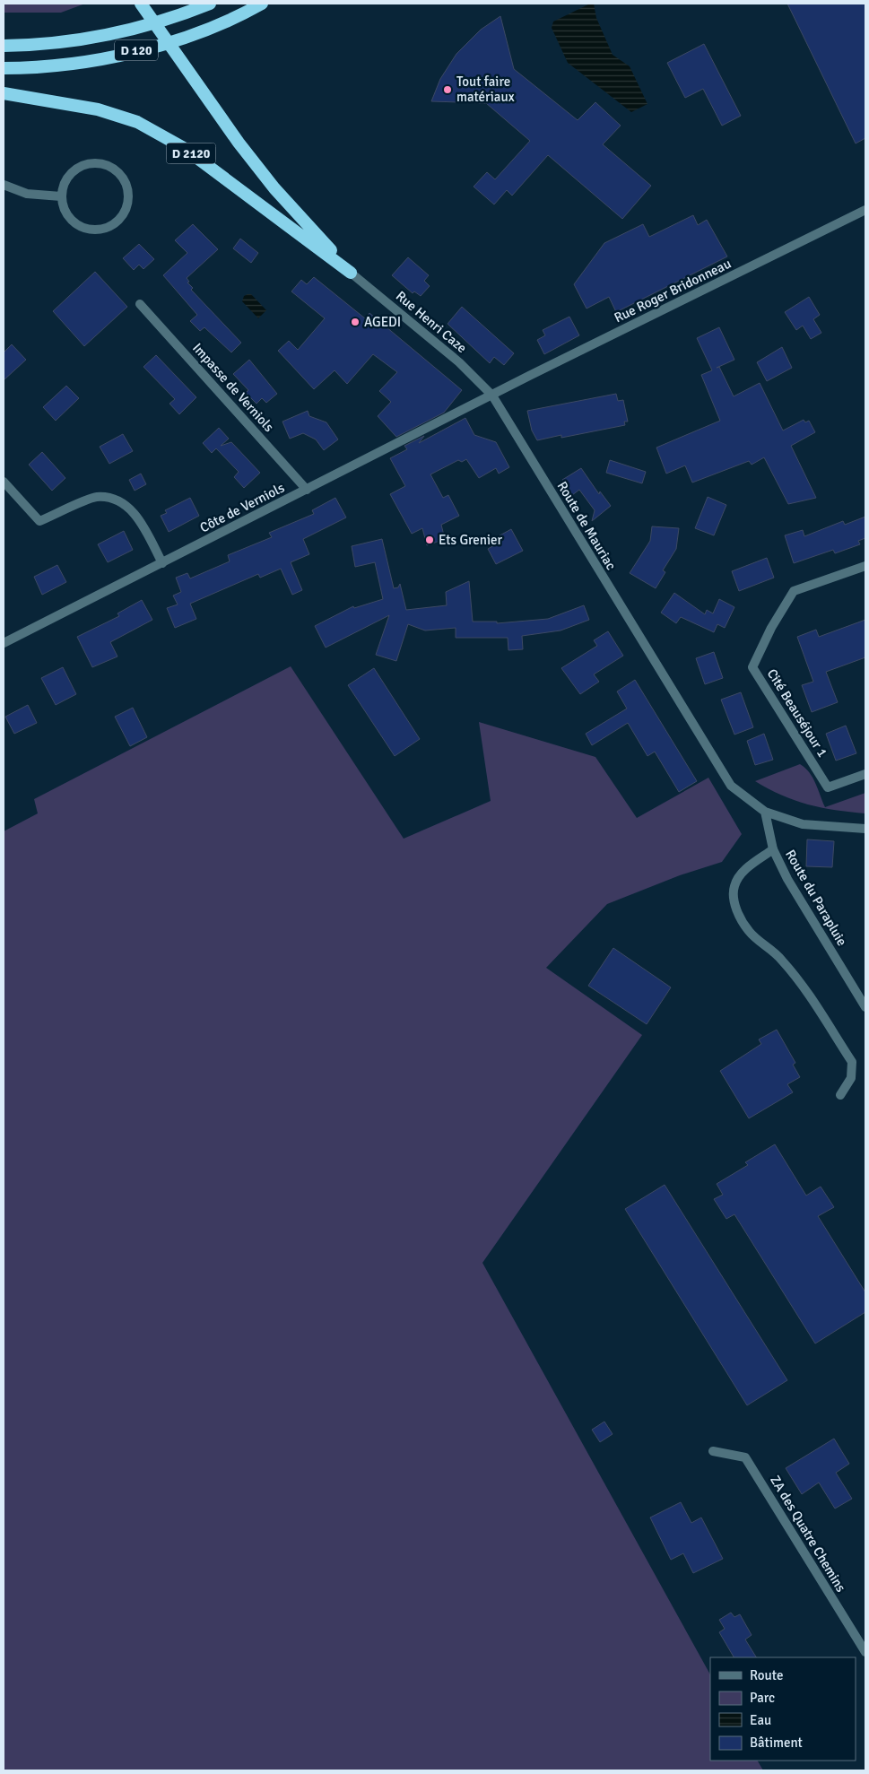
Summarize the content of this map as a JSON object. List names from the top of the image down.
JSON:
{
  "streets": {
    "highway": ["D 120", "D 2120"],
    "street": [
      "Rue Roger Bridonneau",
      "Rue Henri Caze",
      "Impasse de Verniols",
      "Côte de Verniols",
      "Route de Mauriac",
      "Cité Beauséjour 1",
      "Route du Parapluie",
      "ZA des Quatre Chemins"
    ]
  },
  "crossings": [
    ["D 2120", "Rue Henri Caze"],
    ["Rue Roger Bridonneau", "Rue Henri Caze"],
    ["Rue Roger Bridonneau", "Côte de Verniols"],
    ["Rue Roger Bridonneau", "Route de Mauriac"],
    ["Rue Henri Caze", "Côte de Verniols"],
    ["Rue Henri Caze", "Route de Mauriac"],
    ["Impasse de Verniols", "Côte de Verniols"],
    ["Côte de Verniols", "Route de Mauriac"],
    ["Route de Mauriac", "Route du Parapluie"]
  ],
  "places": ["Tout faire matériaux", "AGEDI", "Ets Grenier"],
  "legend": [
    "Route",
    "Parc",
    "Eau",
    "Bâtiment"
  ]
}
